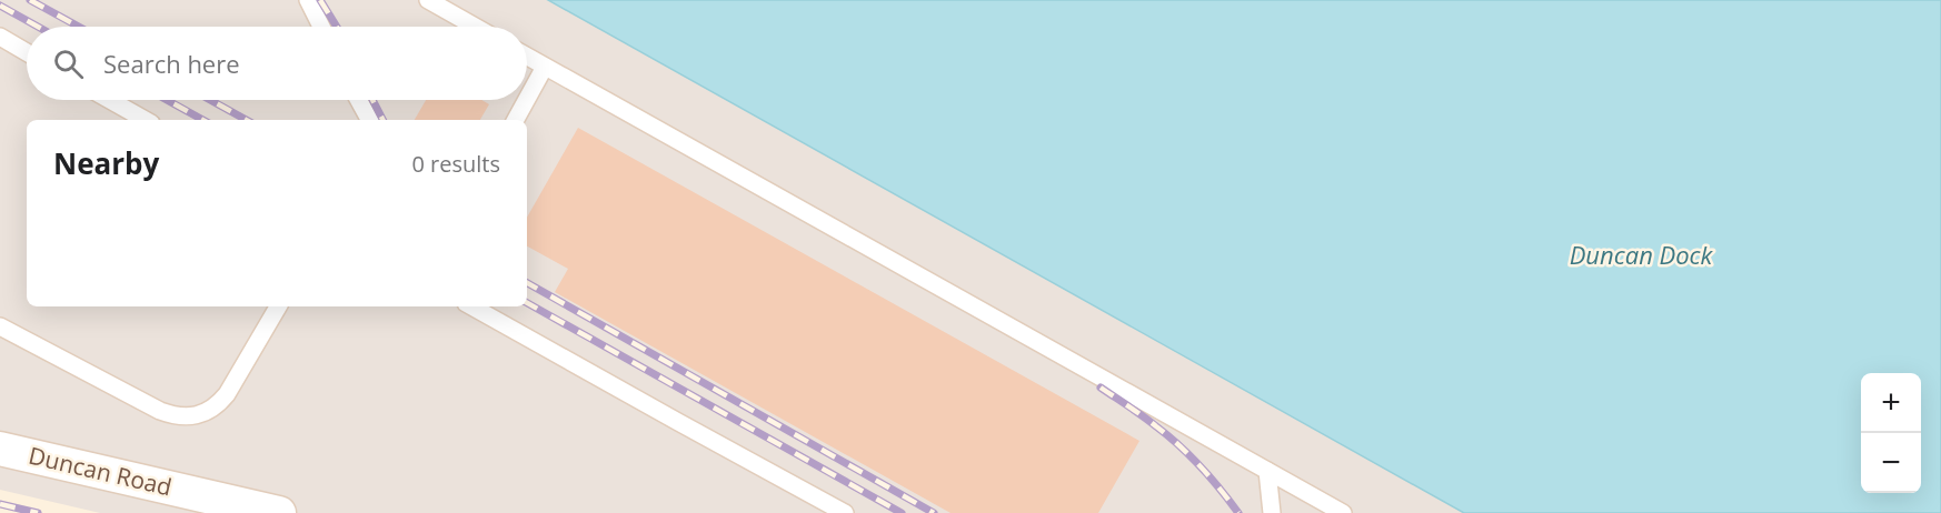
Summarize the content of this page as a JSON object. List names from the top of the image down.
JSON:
{
  "streets": {
    "street": ["Duncan Road"]
  },
  "water": ["Duncan Dock"],
  "page": {
    "search": "Search here",
    "heading": ["Nearby", "0 results"],
    "map_buttons": ["+", "−"]
  }
}
